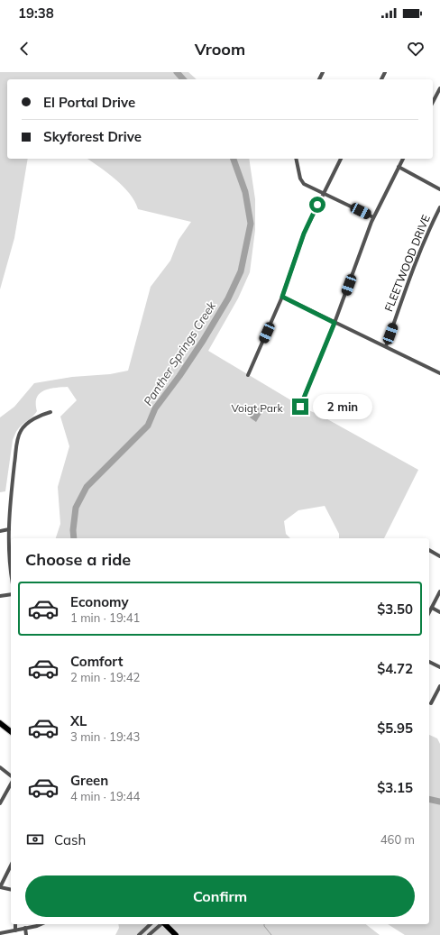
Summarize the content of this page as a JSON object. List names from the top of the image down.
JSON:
{
  "streets": {
    "street": ["FLEETWOOD DRIVE"]
  },
  "water": ["Panther Springs Creek"],
  "parks": ["Voigt Park"],
  "page": {
    "status": "19:38",
    "header": "Vroom",
    "banner": ["El Portal Drive", "Skyforest Drive"],
    "bubble": "2 min",
    "heading": "Choose a ride",
    "list": [
      {
        "name": "Economy",
        "note": "1 min · 19:41",
        "value": "$3.50"
      },
      {
        "name": "Comfort",
        "note": "2 min · 19:42",
        "value": "$4.72"
      },
      {
        "name": "XL",
        "note": "3 min · 19:43",
        "value": "$5.95"
      },
      {
        "name": "Green",
        "note": "4 min · 19:44",
        "value": "$3.15"
      }
    ],
    "pay": ["Cash", "460 m"],
    "buttons": "Confirm"
  }
}
